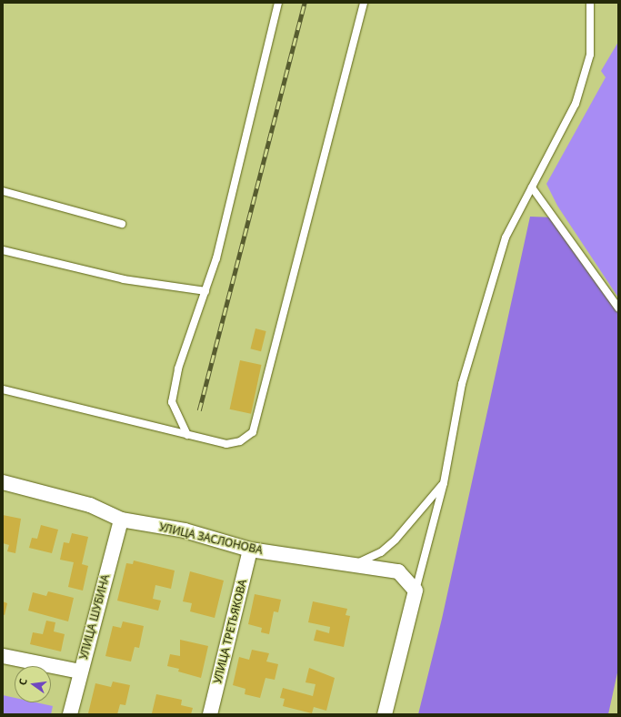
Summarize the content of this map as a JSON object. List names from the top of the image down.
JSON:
{
  "streets": {
    "street": ["УЛИЦА ЗАСЛОНОВА", "УЛИЦА ШУБИНА", "УЛИЦА ТРЕТЬЯКОВА"]
  },
  "crossings": [
    ["УЛИЦА ЗАСЛОНОВА", "УЛИЦА ШУБИНА"],
    ["УЛИЦА ЗАСЛОНОВА", "УЛИЦА ТРЕТЬЯКОВА"]
  ],
  "north": "left"
}
